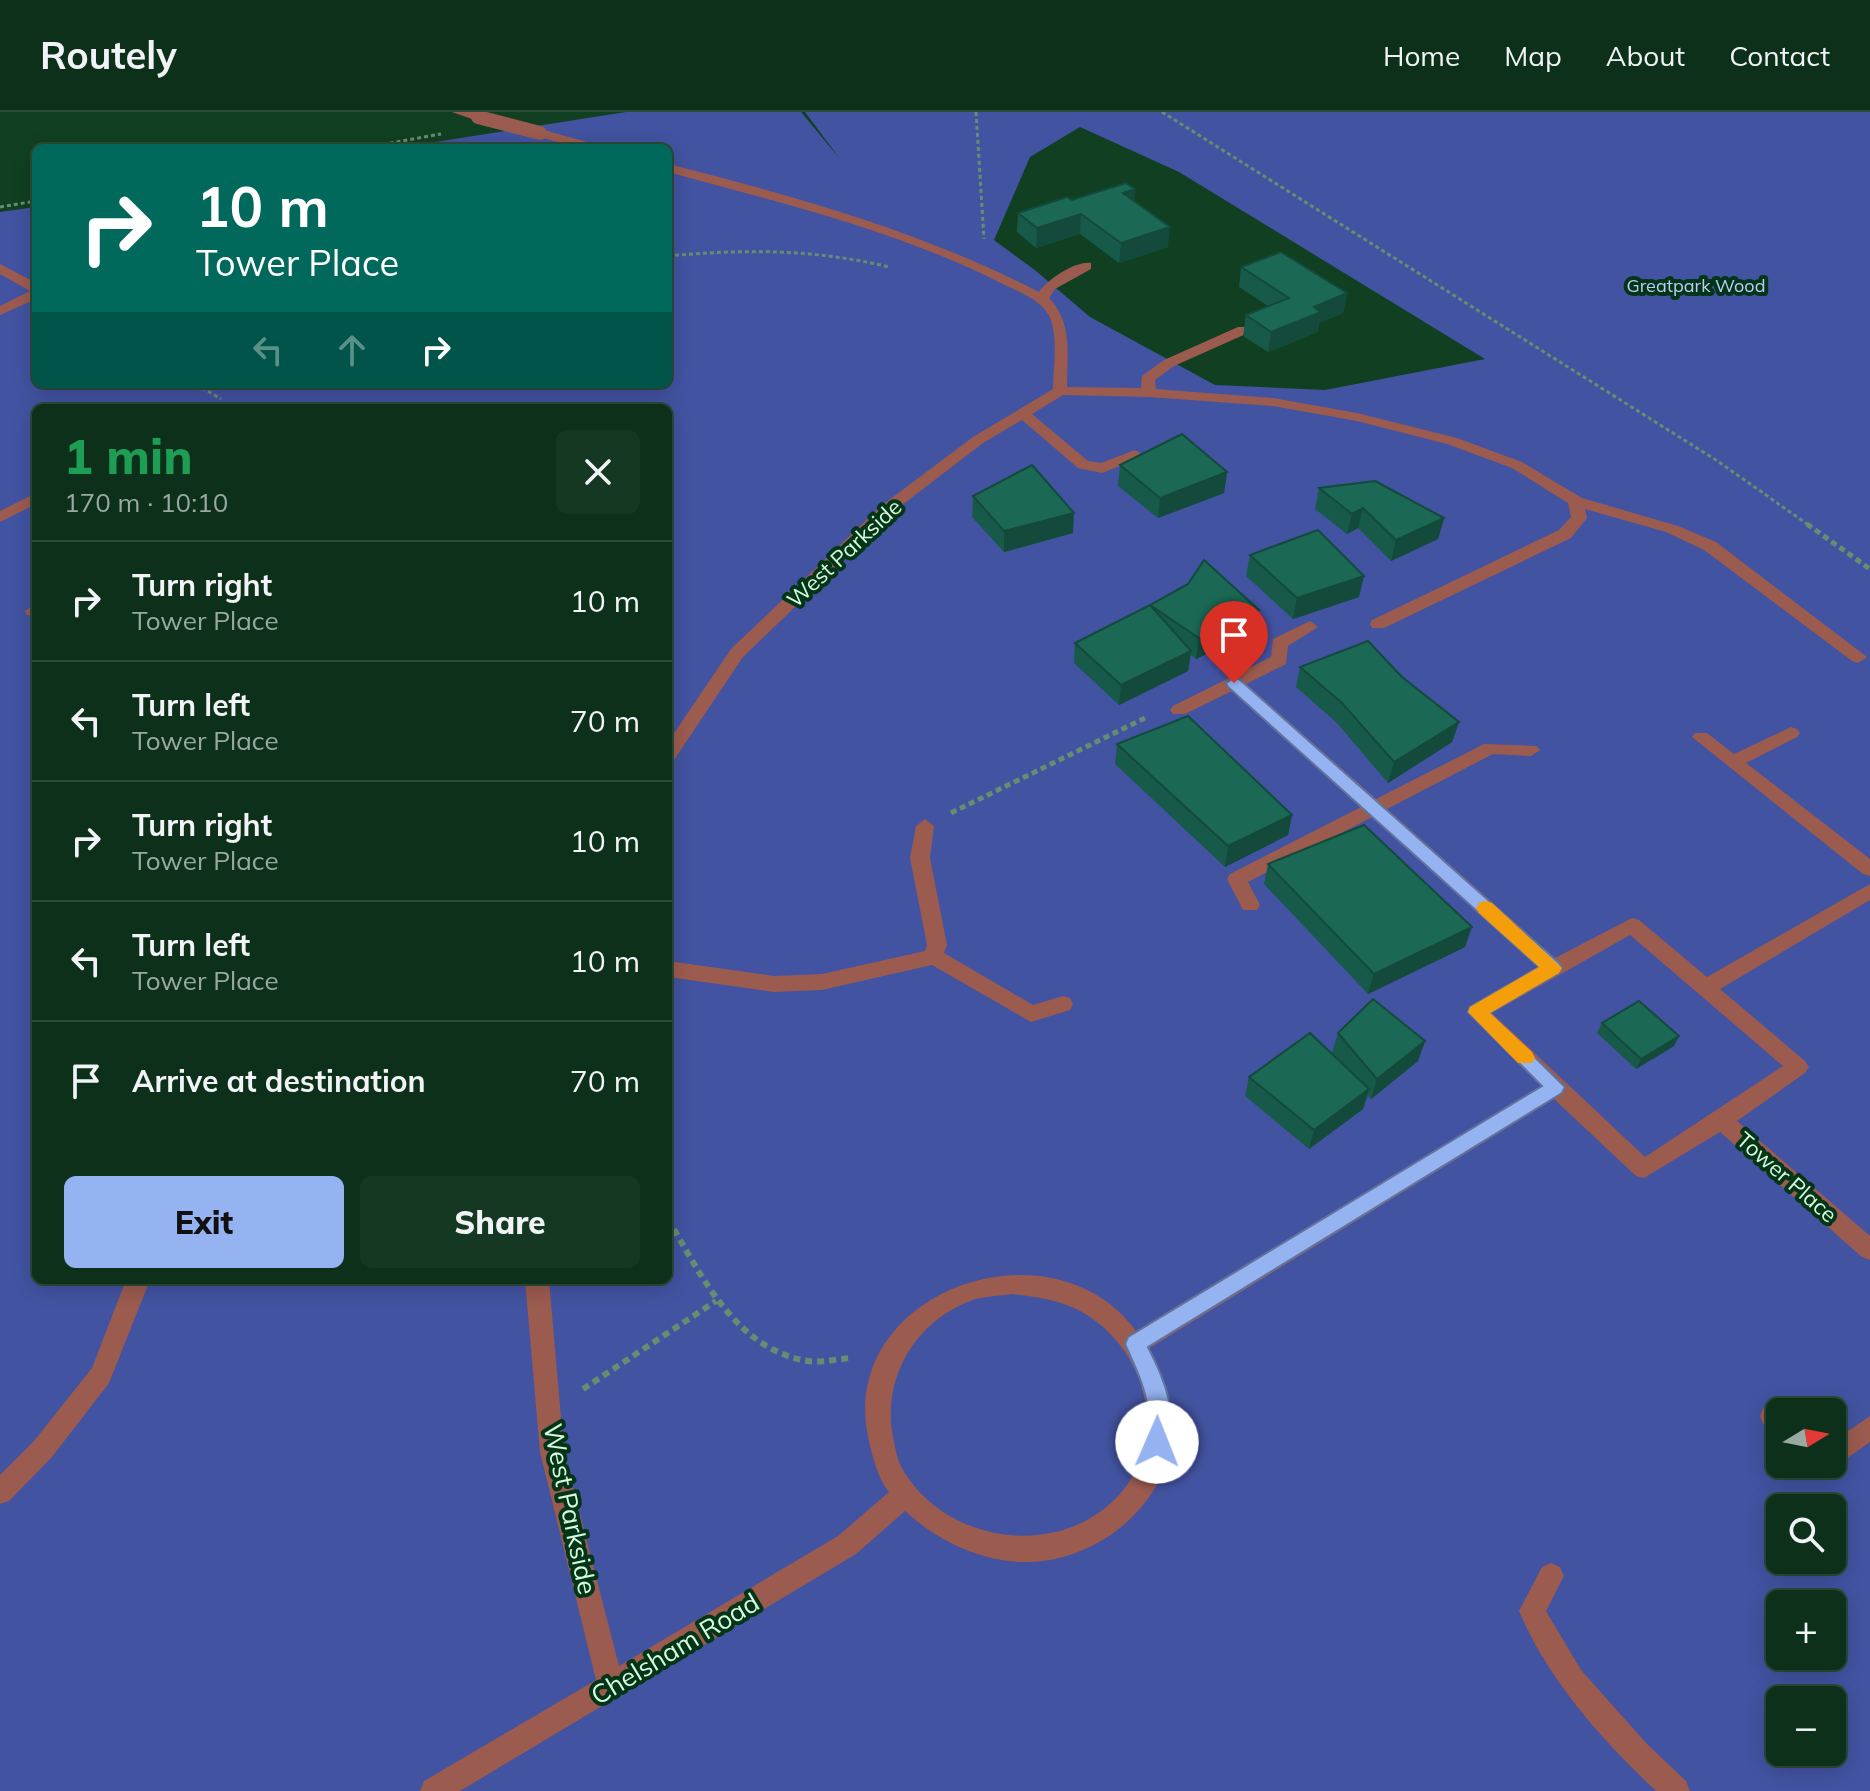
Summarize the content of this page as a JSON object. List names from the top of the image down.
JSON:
{
  "streets": {
    "street": ["West Parkside", "Tower Place", "Chelsham Road"]
  },
  "crossings": [
    ["West Parkside", "Chelsham Road"]
  ],
  "parks": ["Greatpark Wood"],
  "north": "right",
  "page": {
    "header": "Routely",
    "nav": [
      "Home",
      "Map",
      "About",
      "Contact"
    ],
    "turn": ["10 m", "Tower Place"],
    "heading": ["1 min", "170 m · 10:10"],
    "list": [
      {
        "name": "Turn right",
        "note": "Tower Place",
        "value": "10 m"
      },
      {
        "name": "Turn left",
        "note": "Tower Place",
        "value": "70 m"
      },
      {
        "name": "Turn right",
        "note": "Tower Place",
        "value": "10 m"
      },
      {
        "name": "Turn left",
        "note": "Tower Place",
        "value": "10 m"
      },
      {
        "name": "Arrive at destination",
        "value": "70 m"
      }
    ],
    "buttons": ["Exit", "Share"],
    "map_buttons": ["+", "−"]
  }
}
